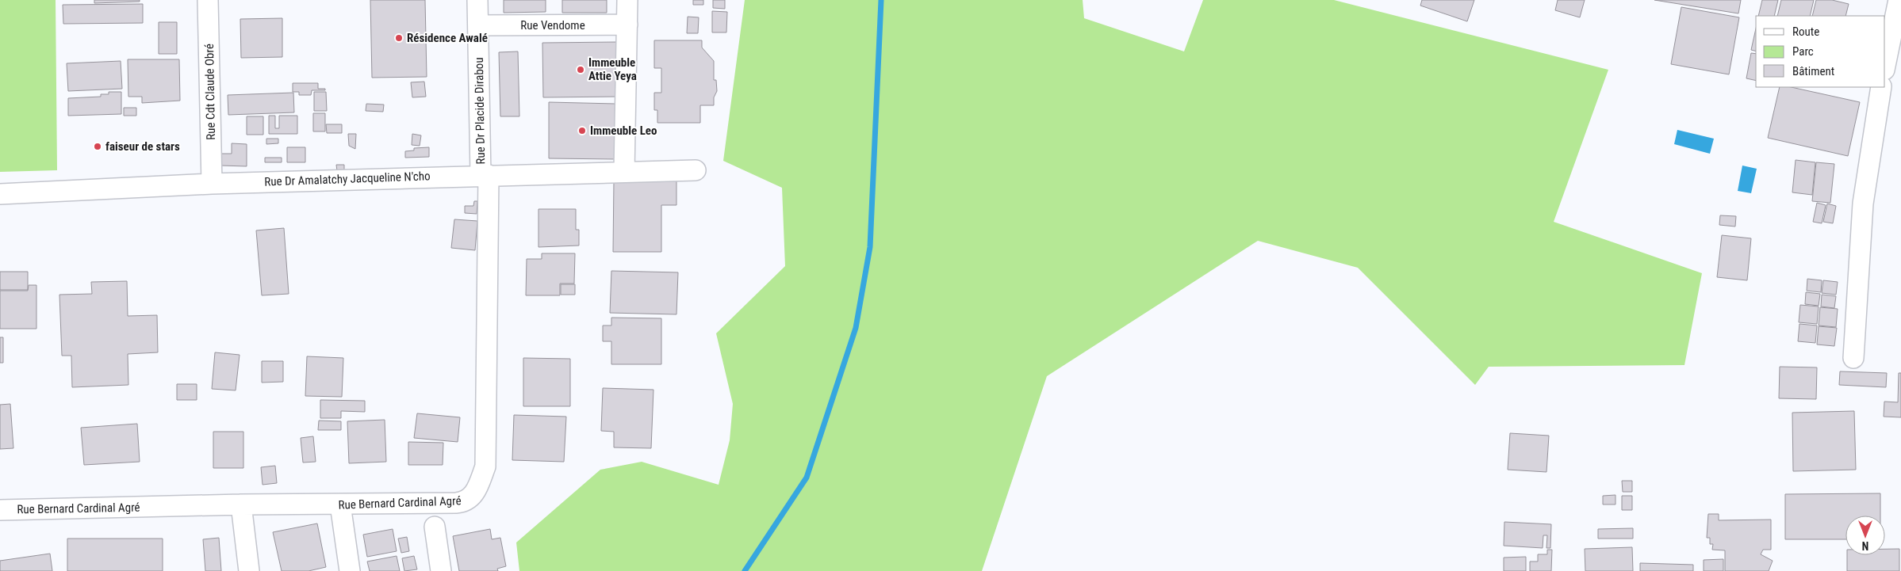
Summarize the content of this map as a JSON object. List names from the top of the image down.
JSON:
{
  "streets": {
    "street": [
      "Rue Vendome",
      "Rue Cdt Claude Obré",
      "Rue Dr Placide Dirabou",
      "Rue Dr Amalatchy Jacqueline N'cho",
      "Rue Bernard Cardinal Agré"
    ]
  },
  "crossings": [
    ["Rue Vendome", "Rue Dr Placide Dirabou"],
    ["Rue Cdt Claude Obré", "Rue Dr Amalatchy Jacqueline N'cho"],
    ["Rue Dr Placide Dirabou", "Rue Dr Amalatchy Jacqueline N'cho"],
    ["Rue Dr Placide Dirabou", "Rue Bernard Cardinal Agré"],
    ["Rue Dr Amalatchy Jacqueline N'cho", "Rue Bernard Cardinal Agré"]
  ],
  "places": [
    "Résidence Awalé",
    "Immeuble Attie Yeya",
    "Immeuble Leo",
    "faiseur de stars"
  ],
  "legend": ["Route", "Parc", "Bâtiment"],
  "north": "bottom"
}
